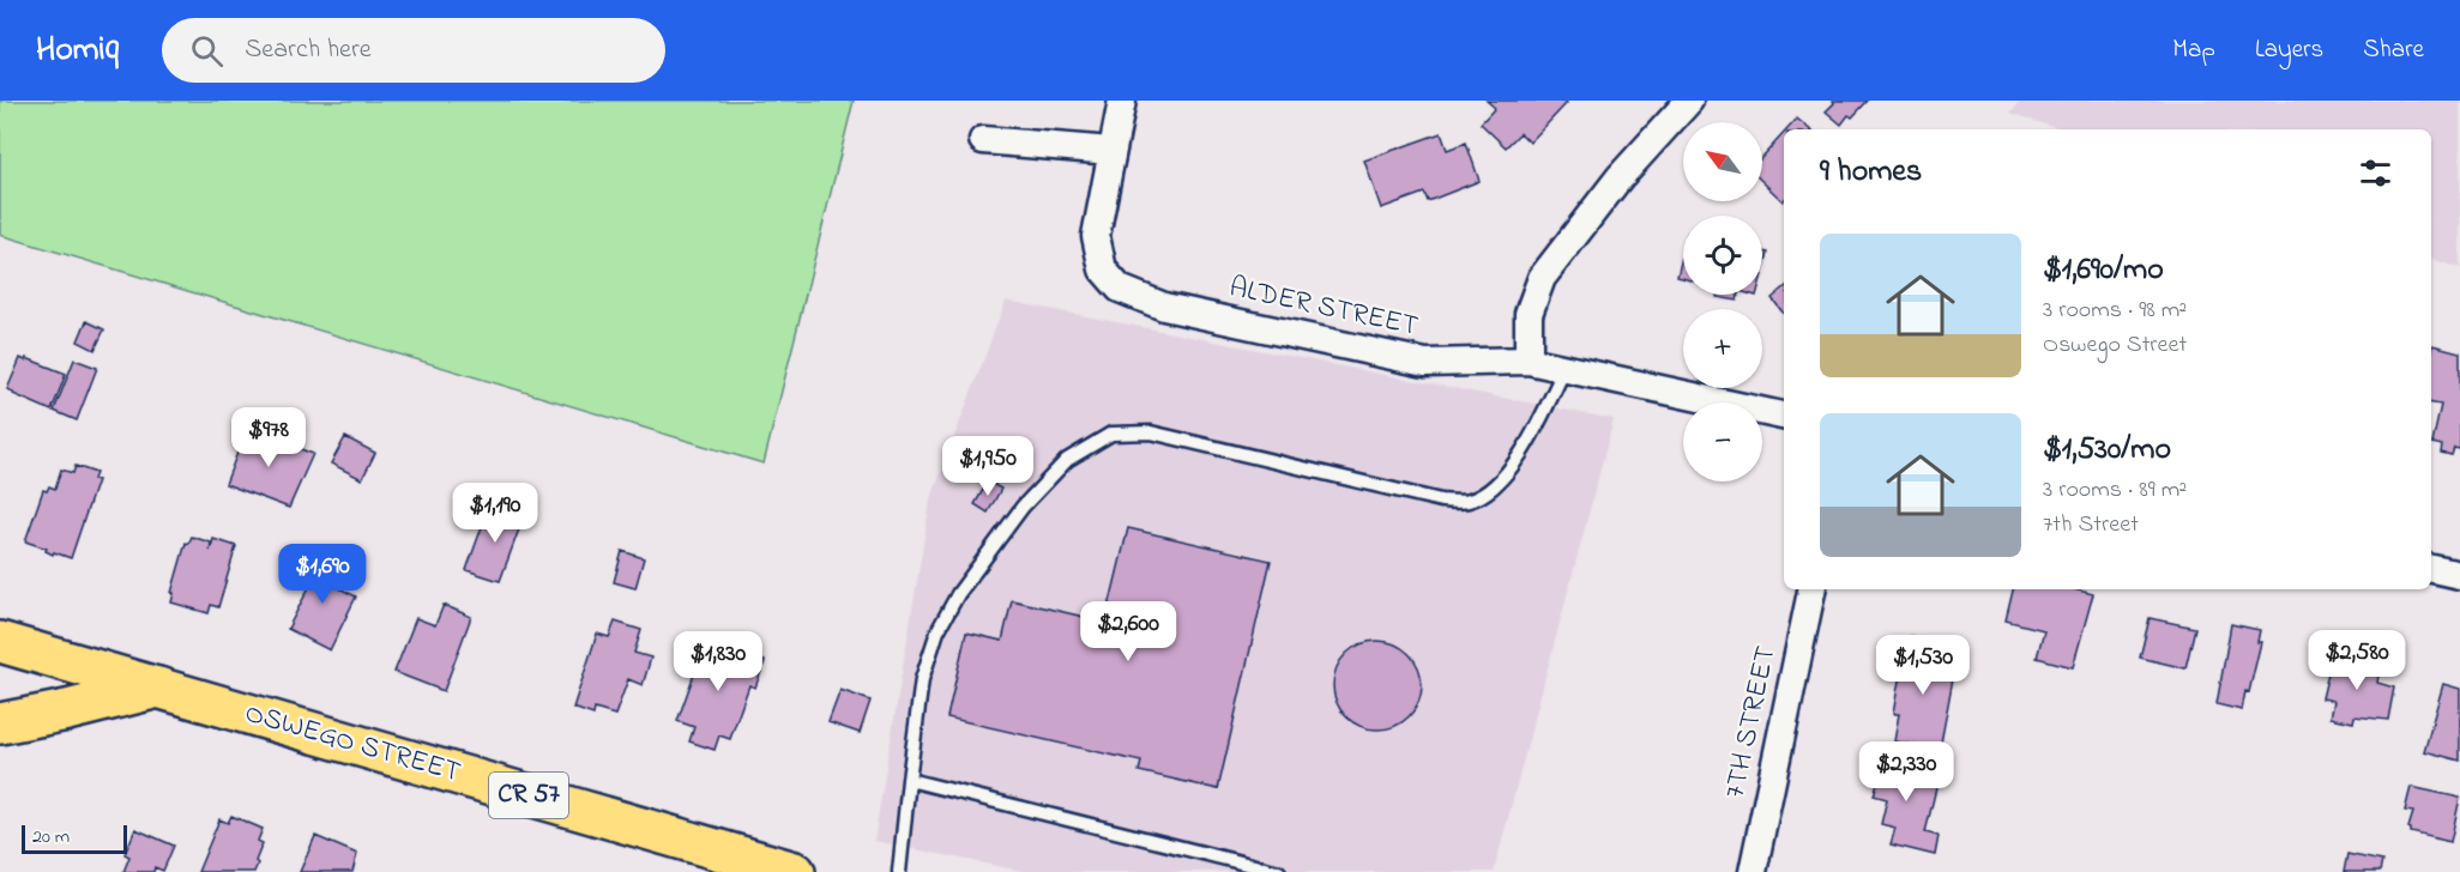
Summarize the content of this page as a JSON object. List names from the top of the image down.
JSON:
{
  "streets": {
    "main road": ["OSWEGO STREET", "CR 57"],
    "street": ["ALDER STREET", "7TH STREET"]
  },
  "crossings": [
    ["OSWEGO STREET", "CR 57"]
  ],
  "scale_bar": "20 m",
  "north": "top left",
  "page": {
    "header": "Homiq",
    "search": "Search here",
    "nav": ["Map", "Layers", "Share"],
    "map_buttons": ["+", "−"],
    "heading": "9 homes",
    "list": [
      {
        "name": "$1,690/mo",
        "note": "3 rooms · 98 m² · Oswego Street"
      },
      {
        "name": "$1,530/mo",
        "note": "3 rooms · 89 m² · 7th Street"
      }
    ],
    "price": [
      "$978",
      "$1,950",
      "$1,190",
      "$1,690",
      "$2,600",
      "$2,580",
      "$1,830",
      "$1,530",
      "$2,330"
    ],
    "scale": "20 m"
  }
}
